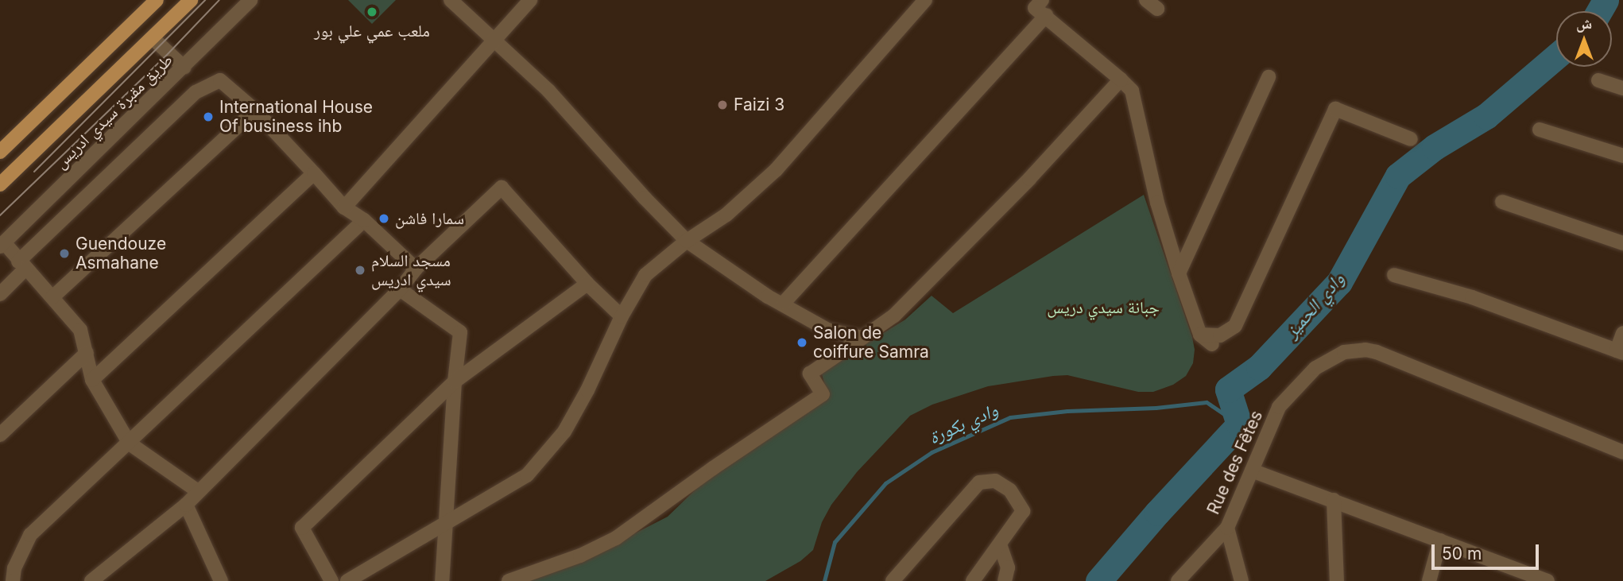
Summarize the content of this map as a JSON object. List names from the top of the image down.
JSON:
{
  "streets": {
    "street": ["طريق مقبرة سيدي ادريس", "Rue des Fêtes"]
  },
  "water": ["وادي الحميز", "وادي بكورة"],
  "parks": ["جبانة سيدي دريس"],
  "places": [
    "ملعب عمي علي بور",
    "Faizi 3",
    "International House Of business ihb",
    "سمارا فاشن",
    "Guendouze Asmahane",
    "مسجد السلام سيدي ادريس",
    "Salon de coiffure Samra"
  ],
  "scale_bar": "50 m",
  "north": "top"
}
